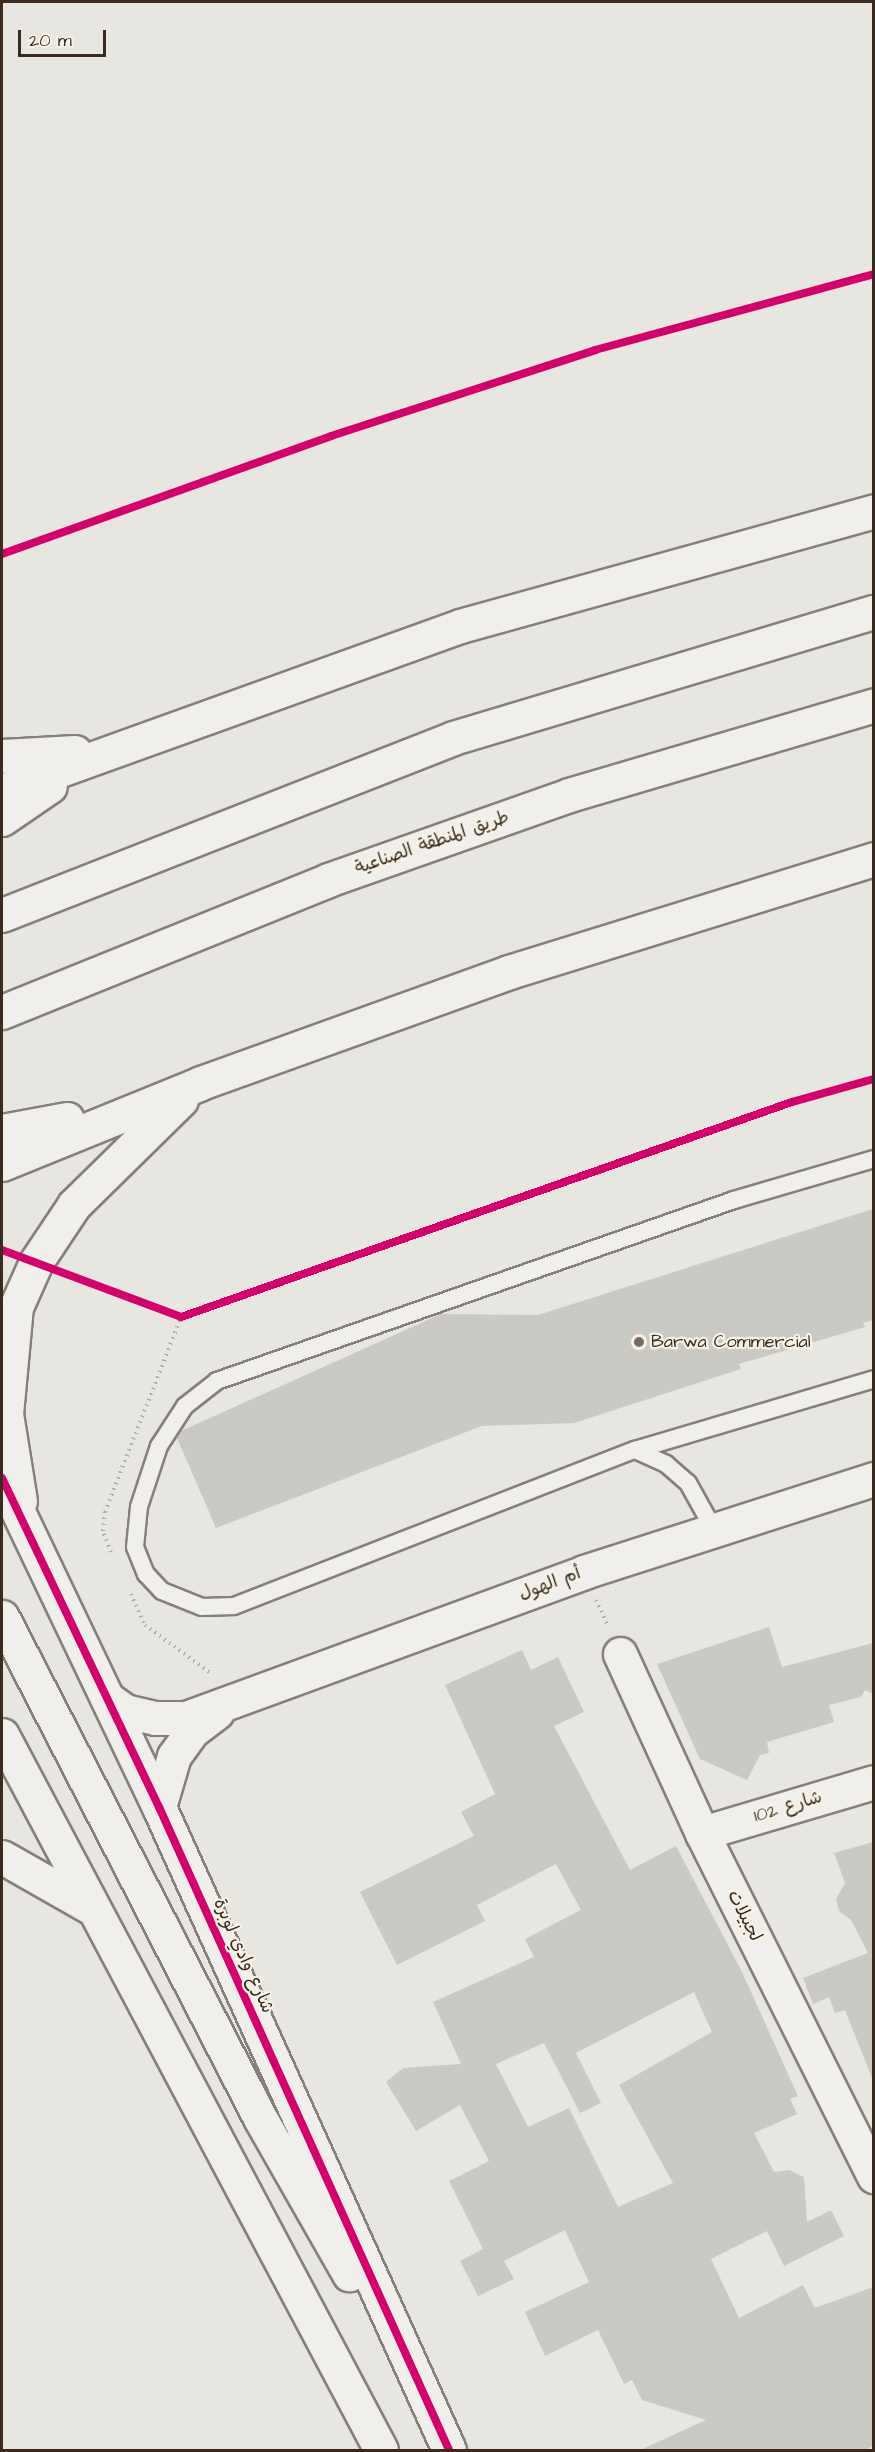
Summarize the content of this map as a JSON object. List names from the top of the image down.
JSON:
{
  "streets": {
    "main road": [
      "طريق المنطقة الصناعية",
      "أم الهول",
      "شارع 102",
      "لجبيلات",
      "شارع وادي لوبرة"
    ]
  },
  "crossings": [
    ["أم الهول", "شارع وادي لوبرة"],
    ["شارع 102", "لجبيلات"]
  ],
  "places": ["Barwa Commercial"],
  "scale_bar": "20 m"
}
